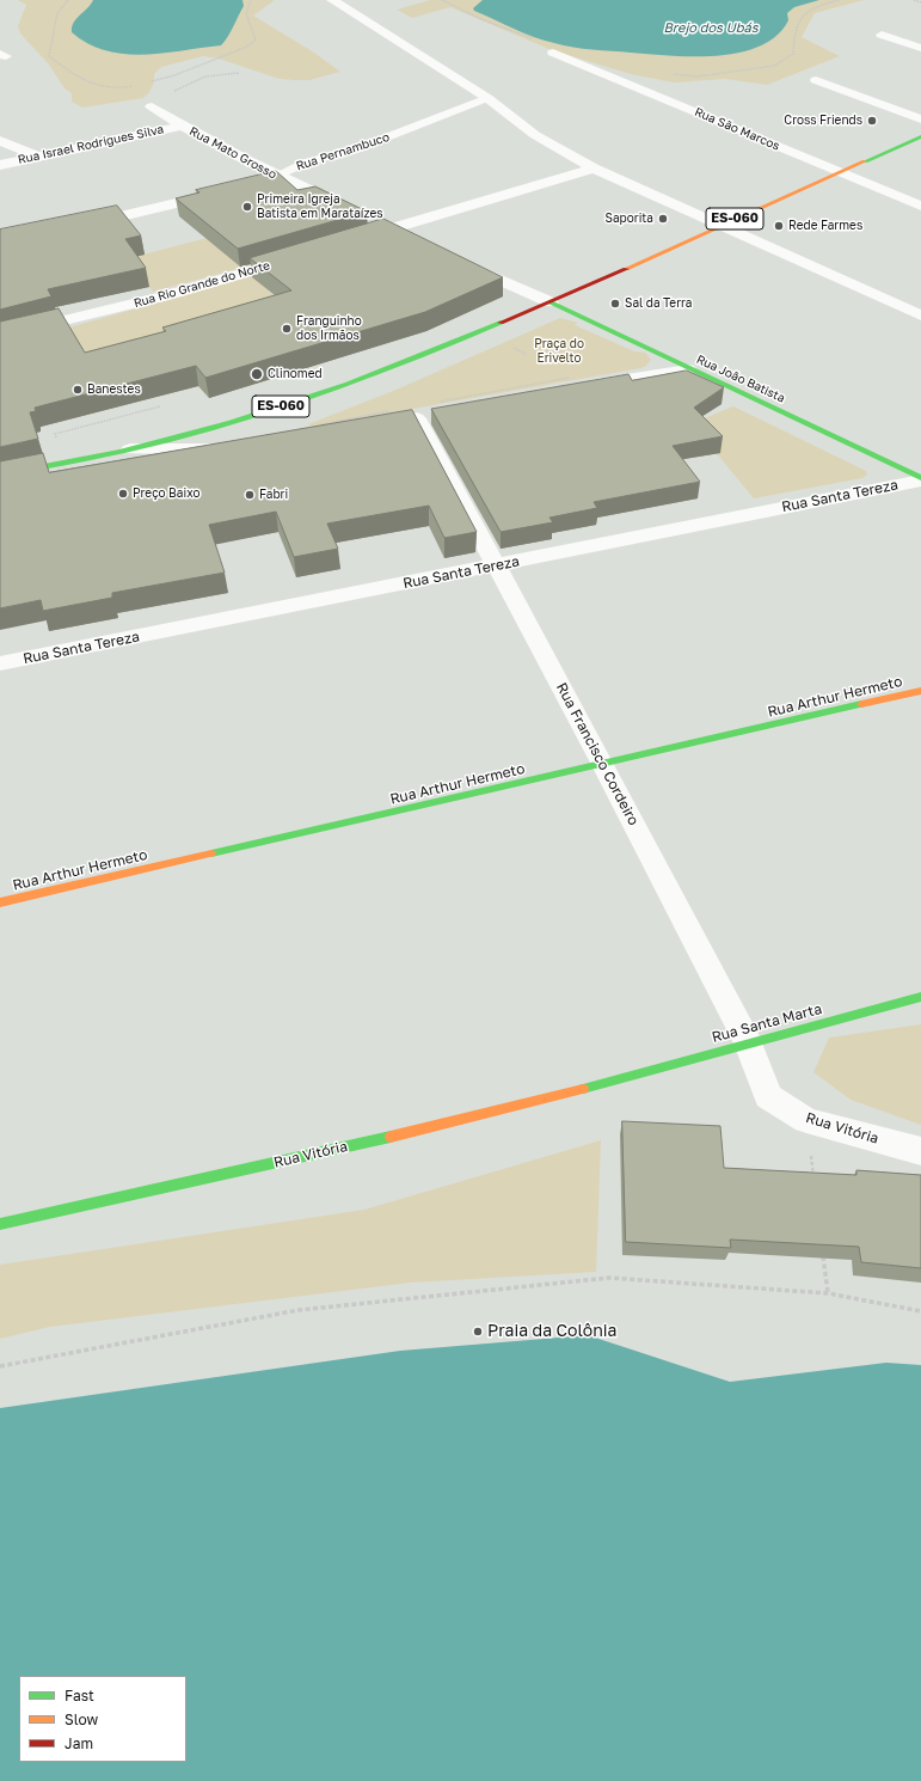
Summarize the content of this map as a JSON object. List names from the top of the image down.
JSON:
{
  "streets": {
    "street": [
      "Rua São Marcos",
      "Rua Israel Rodrigues Silva",
      "Rua Pernambuco",
      "Rua Mato Grosso",
      "ES-060",
      "Rua Rio Grande do Norte",
      "Rua João Batista",
      "Rua Santa Tereza",
      "Rua Arthur Hermeto",
      "Rua Francisco Cordeiro",
      "Rua Santa Marta",
      "Rua Vitória"
    ]
  },
  "crossings": [
    ["Rua São Marcos", "ES-060"],
    ["Rua Israel Rodrigues Silva", "Rua Mato Grosso"],
    ["Rua Pernambuco", "Rua Mato Grosso"],
    ["ES-060", "Rua João Batista"],
    ["Rua João Batista", "Rua Santa Tereza"],
    ["Rua Santa Tereza", "Rua Francisco Cordeiro"],
    ["Rua Arthur Hermeto", "Rua Francisco Cordeiro"],
    ["Rua Francisco Cordeiro", "Rua Santa Marta"],
    ["Rua Francisco Cordeiro", "Rua Vitória"],
    ["Rua Santa Marta", "Rua Vitória"]
  ],
  "water": ["Brejo dos Ubás"],
  "parks": ["Praça do Erivelto"],
  "places": [
    "Cross Friends",
    "Primeira Igreja Batista em Marataízes",
    "Saporita",
    "Rede Farmes",
    "Sal da Terra",
    "Franguinho dos Irmãos",
    "Clinomed",
    "Banestes",
    "Preço Baixo",
    "Fabri",
    "Praia da Colônia"
  ],
  "legend": ["Fast", "Slow", "Jam"]
}
